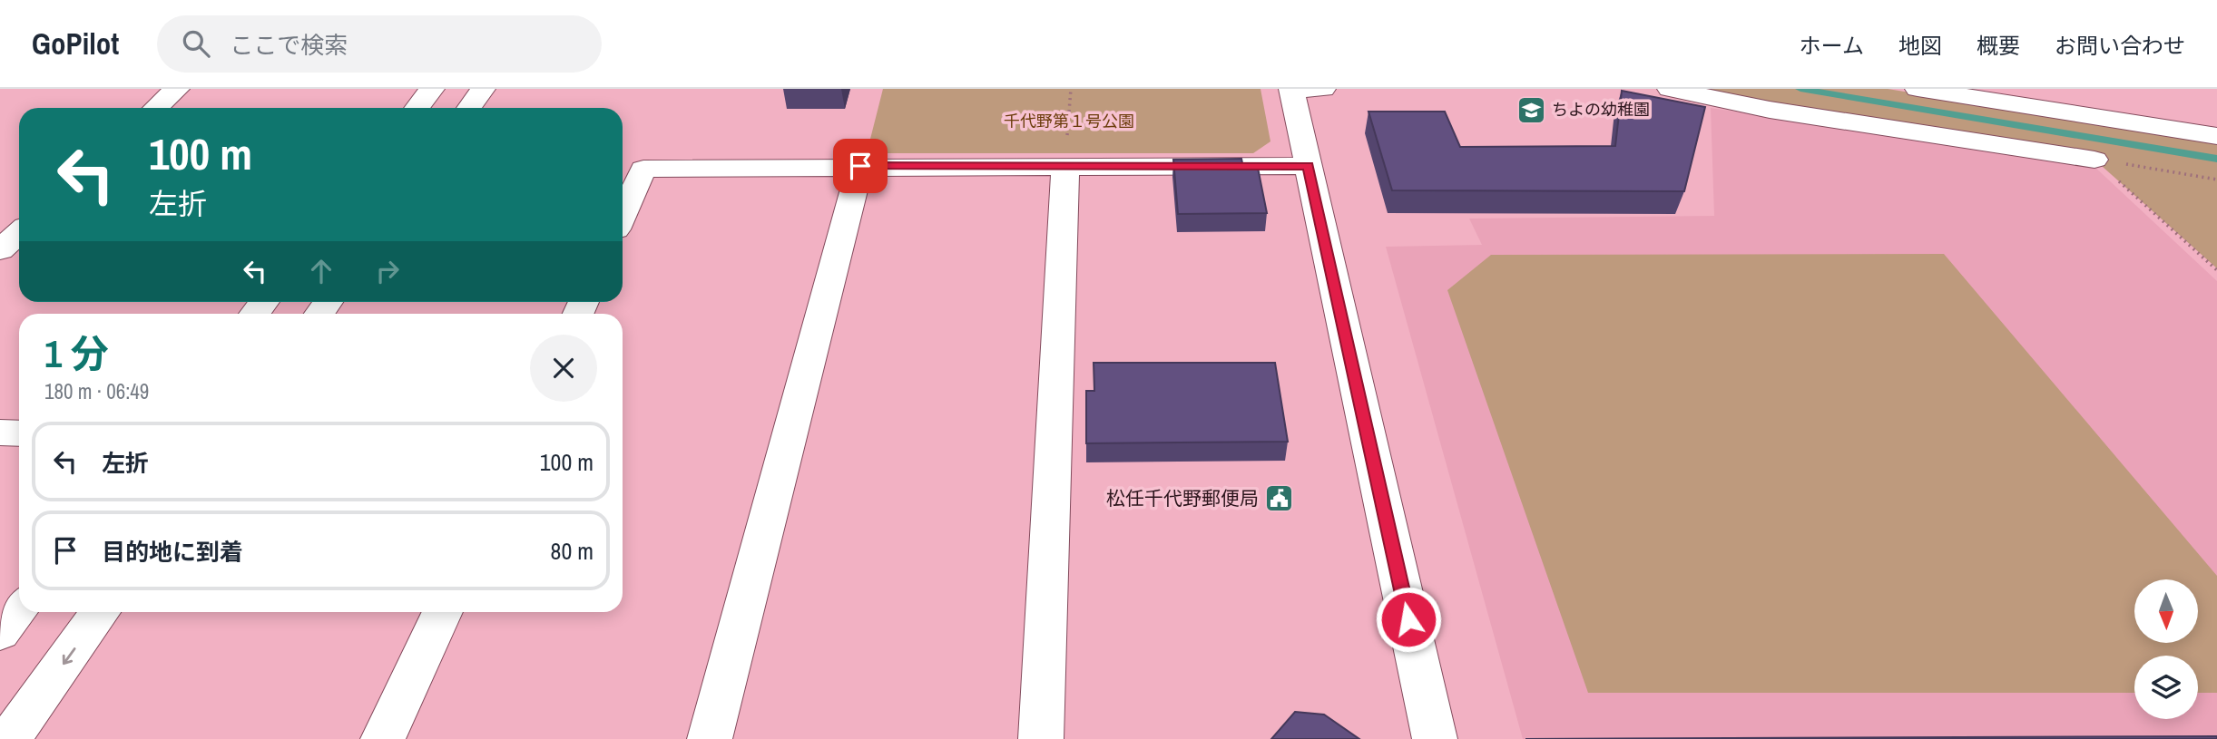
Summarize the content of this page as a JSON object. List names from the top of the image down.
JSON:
{
  "parks": ["千代野第１号公園"],
  "places": {
    "school or university": ["ちよの幼稚園"],
    "public building": ["松任千代野郵便局"]
  },
  "north": "bottom",
  "page": {
    "header": "GoPilot",
    "search": "ここで検索",
    "nav": [
      "ホーム",
      "地図",
      "概要",
      "お問い合わせ"
    ],
    "turn": ["100 m", "左折"],
    "heading": ["1 分", "180 m · 06:49"],
    "list": [
      {
        "name": "左折",
        "value": "100 m"
      },
      {
        "name": "目的地に到着",
        "value": "80 m"
      }
    ]
  }
}
